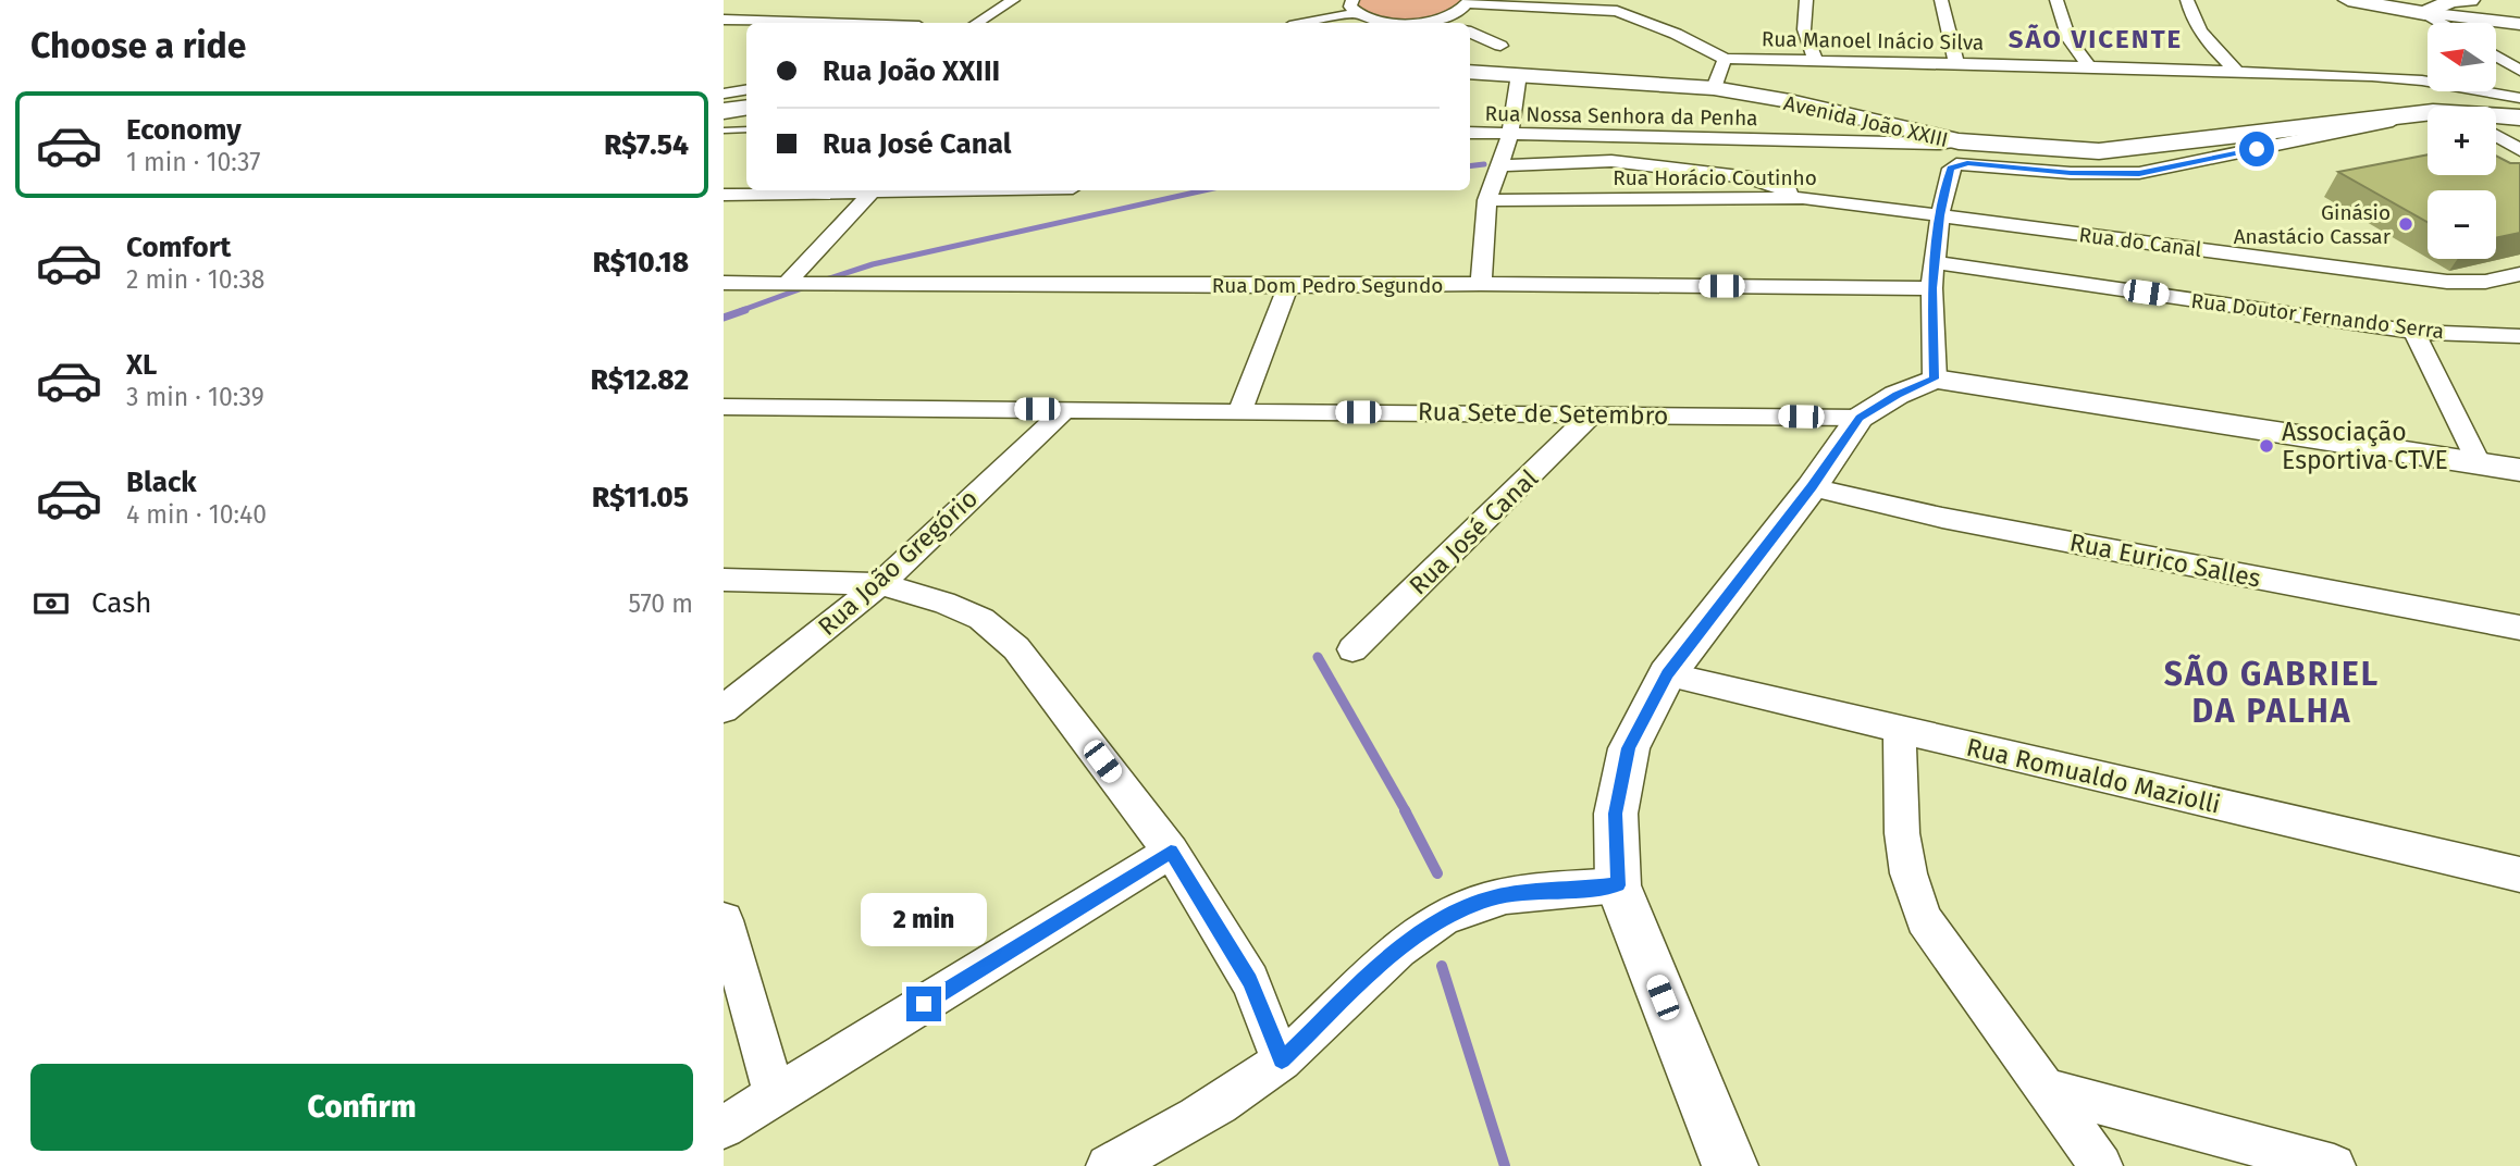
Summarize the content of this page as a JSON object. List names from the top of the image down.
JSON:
{
  "streets": {
    "main road": ["Avenida João XXIII"],
    "street": [
      "Rua Manoel Inácio Silva",
      "Rua Nossa Senhora da Penha",
      "Rua Horácio Coutinho",
      "Rua do Canal",
      "Rua Dom Pedro Segundo",
      "Rua Doutor Fernando Serra",
      "Rua Sete de Setembro",
      "Rua José Canal",
      "Rua Eurico Salles",
      "Rua João Gregório",
      "Rua Romualdo Maziolli"
    ]
  },
  "crossings": [
    ["Rua Nossa Senhora da Penha", "Avenida João XXIII"],
    ["Rua Horácio Coutinho", "Rua do Canal"],
    ["Rua Sete de Setembro", "Rua José Canal"],
    ["Rua Sete de Setembro", "Rua João Gregório"]
  ],
  "districts": ["SÃO VICENTE", "SÃO GABRIEL DA PALHA"],
  "places": ["Ginásio Anastácio Cassar", "Associação Esportiva CTVE"],
  "north": "left",
  "page": {
    "heading": "Choose a ride",
    "map_buttons": ["+", "−"],
    "banner": ["Rua João XXIII", "Rua José Canal"],
    "list": [
      {
        "name": "Economy",
        "note": "1 min · 10:37",
        "value": "R$7.54"
      },
      {
        "name": "Comfort",
        "note": "2 min · 10:38",
        "value": "R$10.18"
      },
      {
        "name": "XL",
        "note": "3 min · 10:39",
        "value": "R$12.82"
      },
      {
        "name": "Black",
        "note": "4 min · 10:40",
        "value": "R$11.05"
      }
    ],
    "pay": ["Cash", "570 m"],
    "bubble": "2 min",
    "buttons": "Confirm"
  }
}
